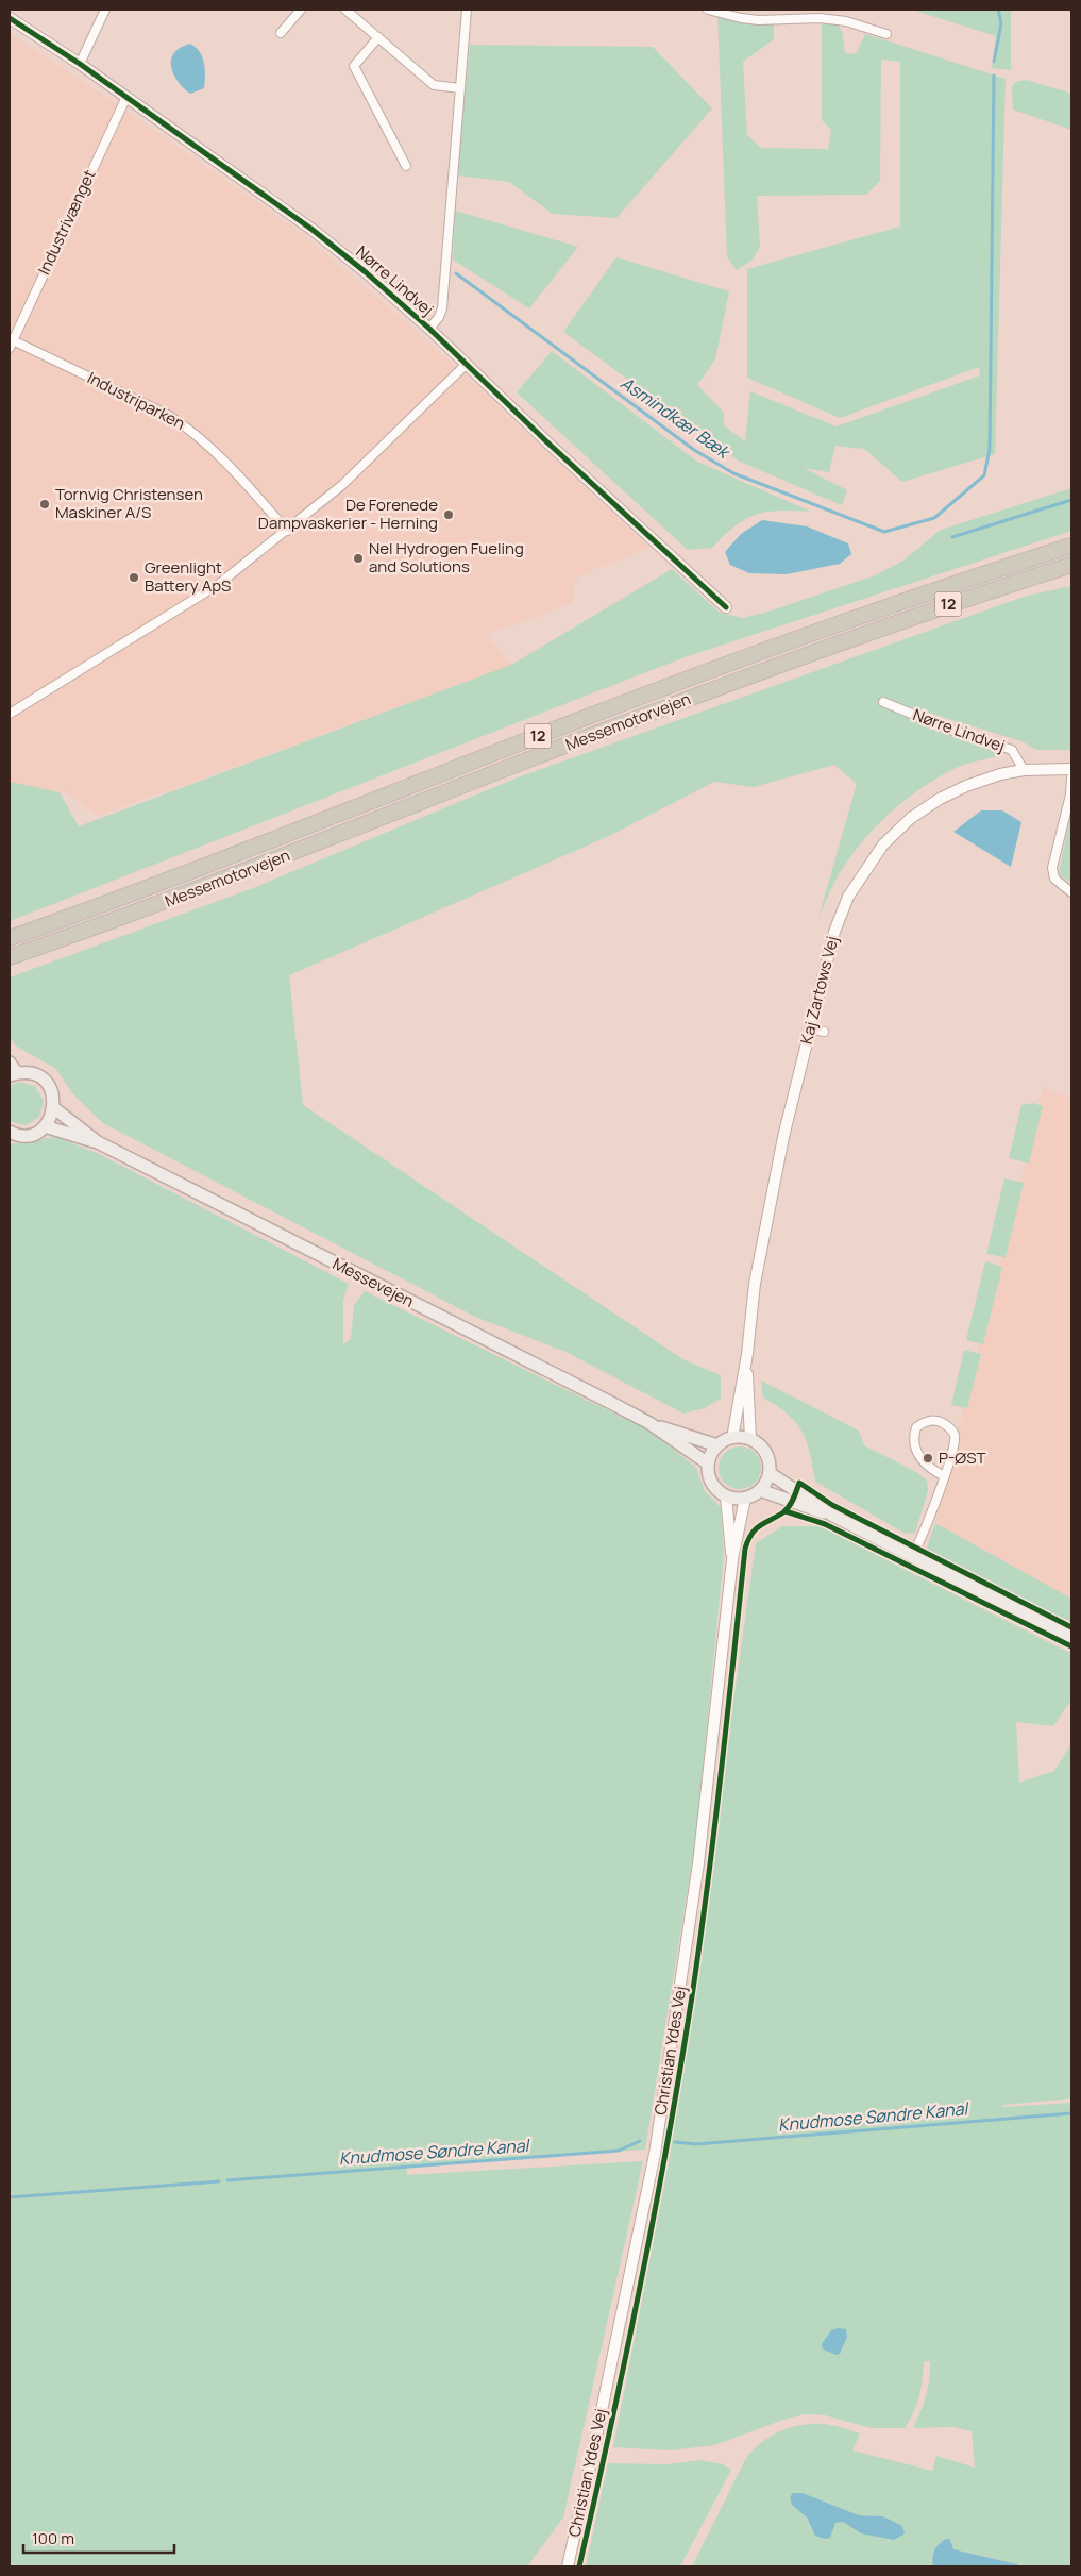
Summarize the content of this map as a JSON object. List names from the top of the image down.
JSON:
{
  "streets": {
    "highway": ["12", "Messemotorvejen"],
    "main road": ["Messevejen"],
    "street": [
      "Industrivænget",
      "Nørre Lindvej",
      "Industriparken",
      "Kaj Zartows Vej",
      "Christian Ydes Vej"
    ]
  },
  "crossings": [
    ["Industrivænget", "Nørre Lindvej"],
    ["Industrivænget", "Industriparken"],
    ["Nørre Lindvej", "Kaj Zartows Vej"],
    ["Kaj Zartows Vej", "Messevejen"],
    ["Kaj Zartows Vej", "Christian Ydes Vej"],
    ["Messevejen", "Christian Ydes Vej"]
  ],
  "water": ["Asmindkær Bæk", "Knudmose Søndre Kanal"],
  "places": [
    "Tornvig Christensen Maskiner A/S",
    "De Forenede Dampvaskerier - Herning",
    "Nel Hydrogen Fueling and Solutions",
    "Greenlight Battery ApS",
    "P-ØST"
  ],
  "scale_bar": "100 m"
}
